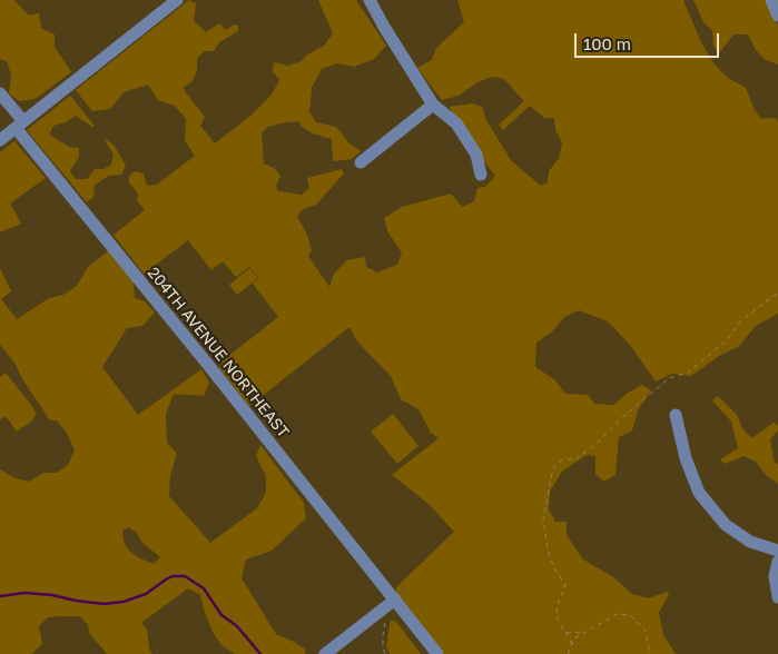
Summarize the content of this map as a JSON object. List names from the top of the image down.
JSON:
{
  "streets": {
    "street": ["204TH AVENUE NORTHEAST"]
  },
  "scale_bar": "100 m"
}
